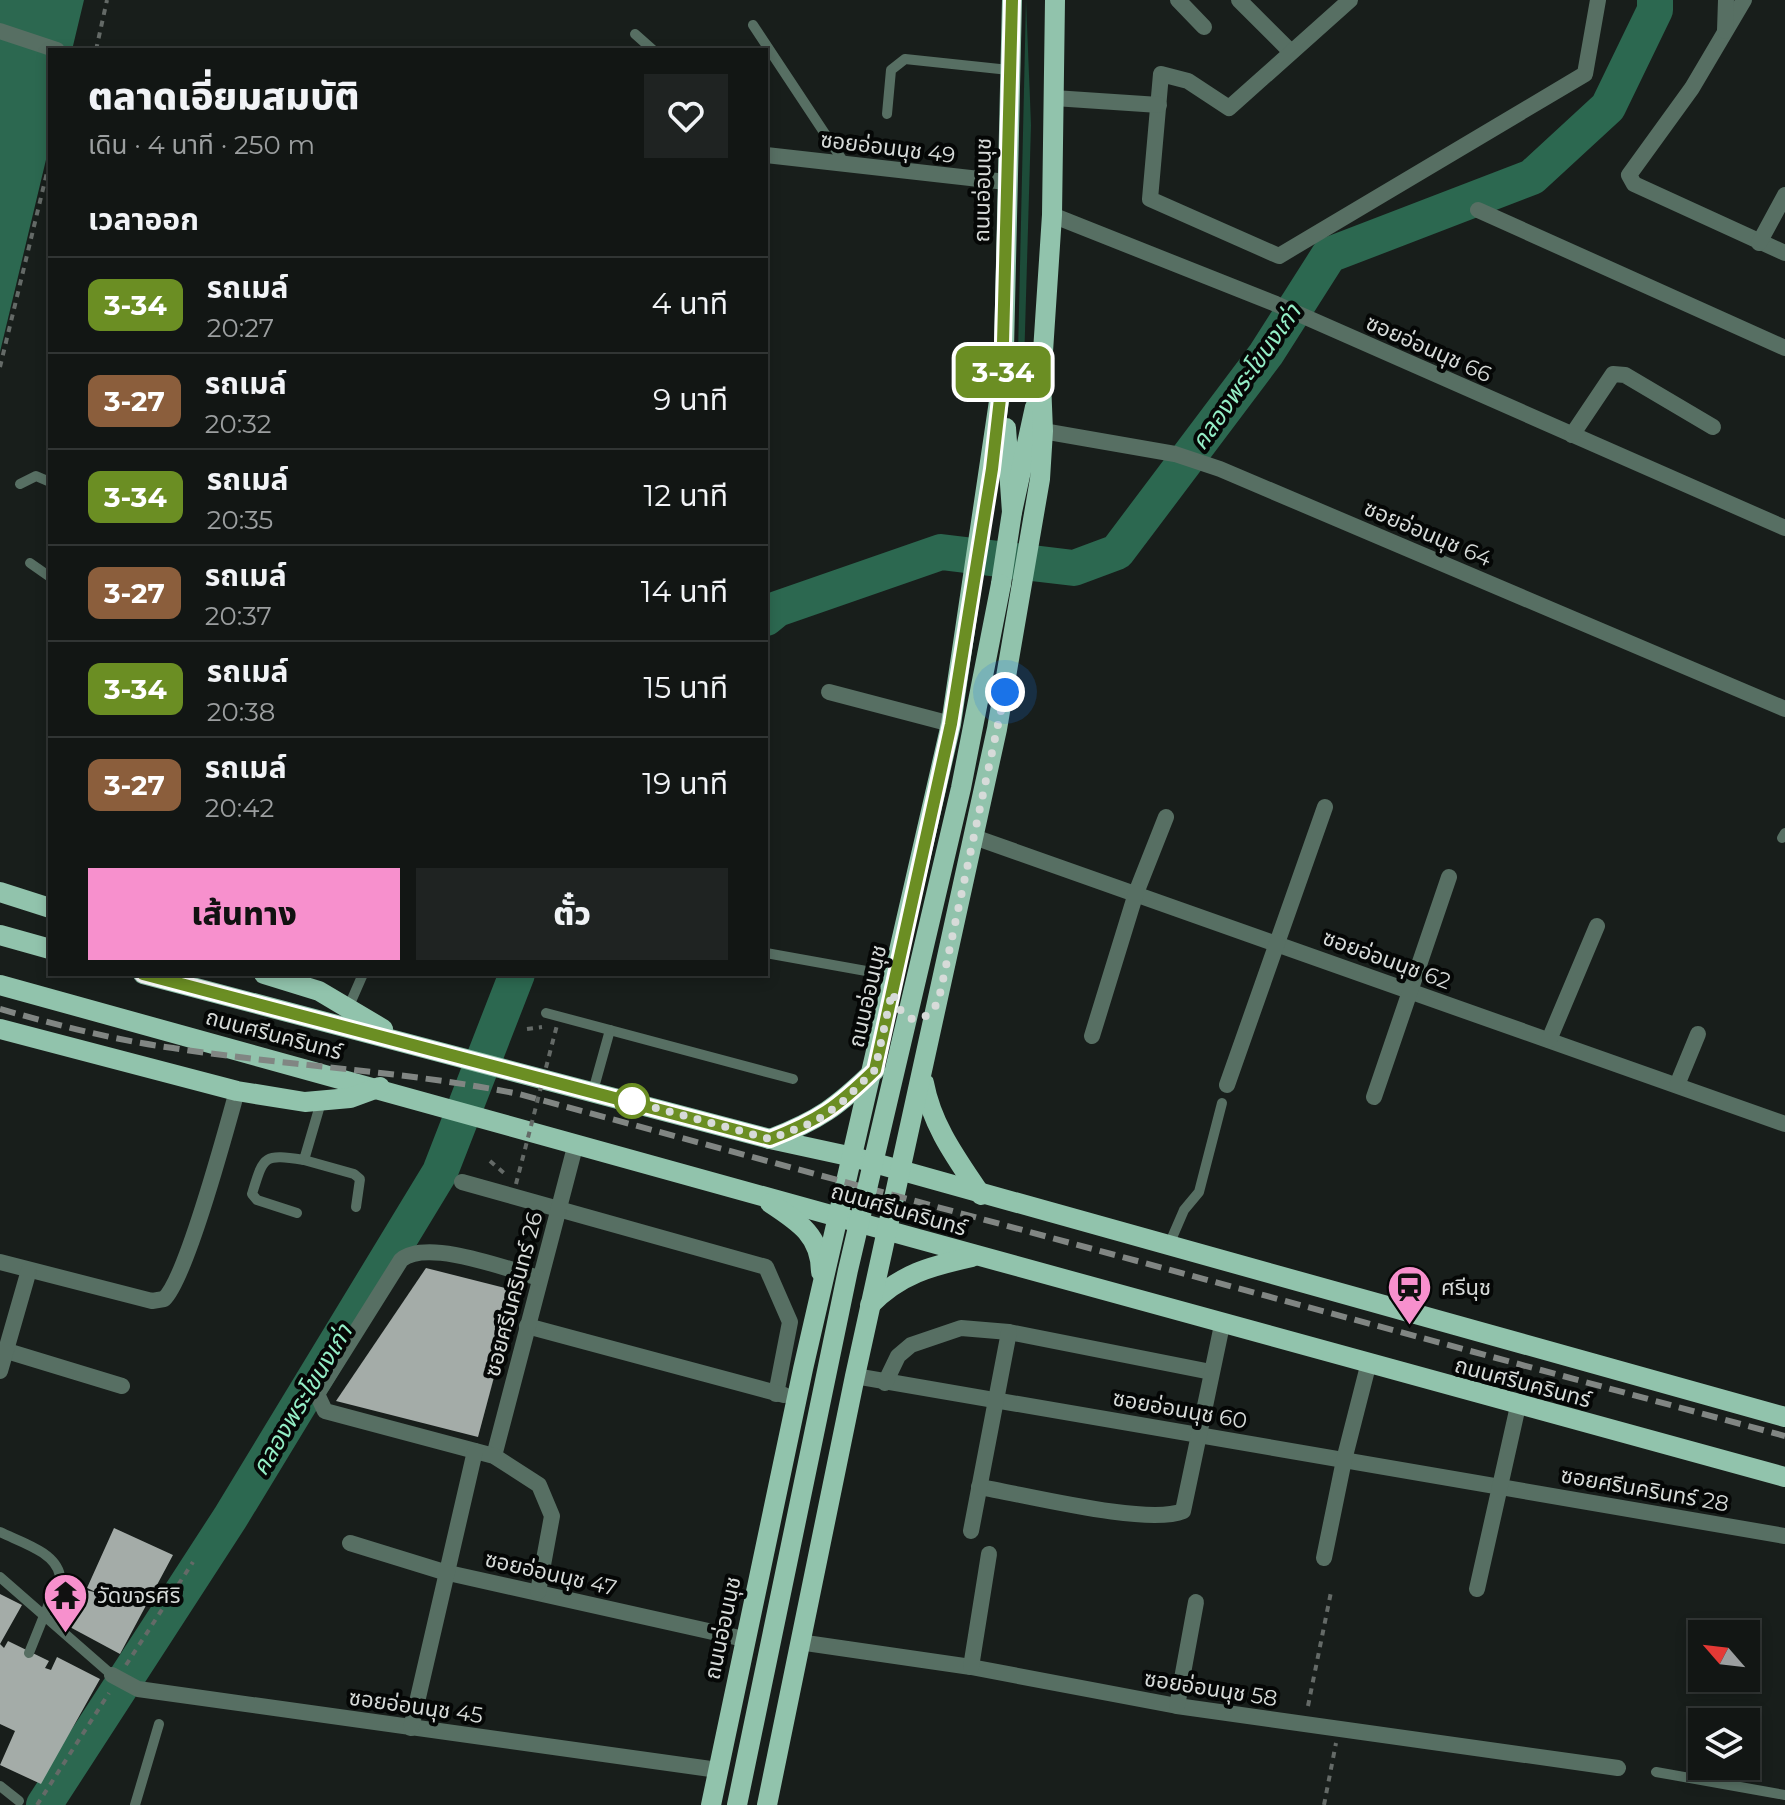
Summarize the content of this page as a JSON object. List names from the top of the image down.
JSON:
{
  "streets": {
    "main road": ["ถนนอ่อนนุช", "ถนนศรีนครินทร์"],
    "street": [
      "ซอยอ่อนนุช 49",
      "ซอยอ่อนนุช 66",
      "ซอยอ่อนนุช 64",
      "ซอยอ่อนนุช 62",
      "ซอยศรีนครินทร์ 26",
      "ซอยอ่อนนุช 60",
      "ซอยศรีนครินทร์ 28",
      "ซอยอ่อนนุช 47",
      "ซอยอ่อนนุช 58",
      "ซอยอ่อนนุช 45"
    ]
  },
  "crossings": [
    ["ซอยอ่อนนุช 49", "ถนนอ่อนนุช"],
    ["ถนนอ่อนนุช", "ซอยอ่อนนุช 66"],
    ["ถนนอ่อนนุช", "ซอยอ่อนนุช 64"],
    ["ถนนอ่อนนุช", "ซอยอ่อนนุช 62"],
    ["ถนนอ่อนนุช", "ถนนศรีนครินทร์"],
    ["ถนนอ่อนนุช", "ซอยอ่อนนุช 60"],
    ["ถนนอ่อนนุช", "ซอยอ่อนนุช 47"],
    ["ถนนอ่อนนุช", "ซอยอ่อนนุช 58"],
    ["ถนนอ่อนนุช", "ซอยอ่อนนุช 45"],
    ["ถนนศรีนครินทร์", "ซอยศรีนครินทร์ 26"],
    ["ซอยอ่อนนุช 60", "ซอยศรีนครินทร์ 28"]
  ],
  "water": ["คลองพระโขนงเก่า"],
  "places": {
    "station": ["ศรีนุช"],
    "temple": ["วัดขจรศิริ"]
  },
  "lines": ["bus line 3-34"],
  "north": "top left",
  "page": {
    "on_map": "3-34",
    "heading": [
      ["ตลาดเอี่ยมสมบัติ", "เดิน · 4 นาที · 250 m"],
      "เวลาออก"
    ],
    "list": [
      {
        "mark": "3-34",
        "name": "รถเมล์",
        "note": "20:27",
        "value": "4 นาที"
      },
      {
        "mark": "3-27",
        "name": "รถเมล์",
        "note": "20:32",
        "value": "9 นาที"
      },
      {
        "mark": "3-34",
        "name": "รถเมล์",
        "note": "20:35",
        "value": "12 นาที"
      },
      {
        "mark": "3-27",
        "name": "รถเมล์",
        "note": "20:37",
        "value": "14 นาที"
      },
      {
        "mark": "3-34",
        "name": "รถเมล์",
        "note": "20:38",
        "value": "15 นาที"
      },
      {
        "mark": "3-27",
        "name": "รถเมล์",
        "note": "20:42",
        "value": "19 นาที"
      }
    ],
    "buttons": ["เส้นทาง", "ตั๋ว"]
  }
}
